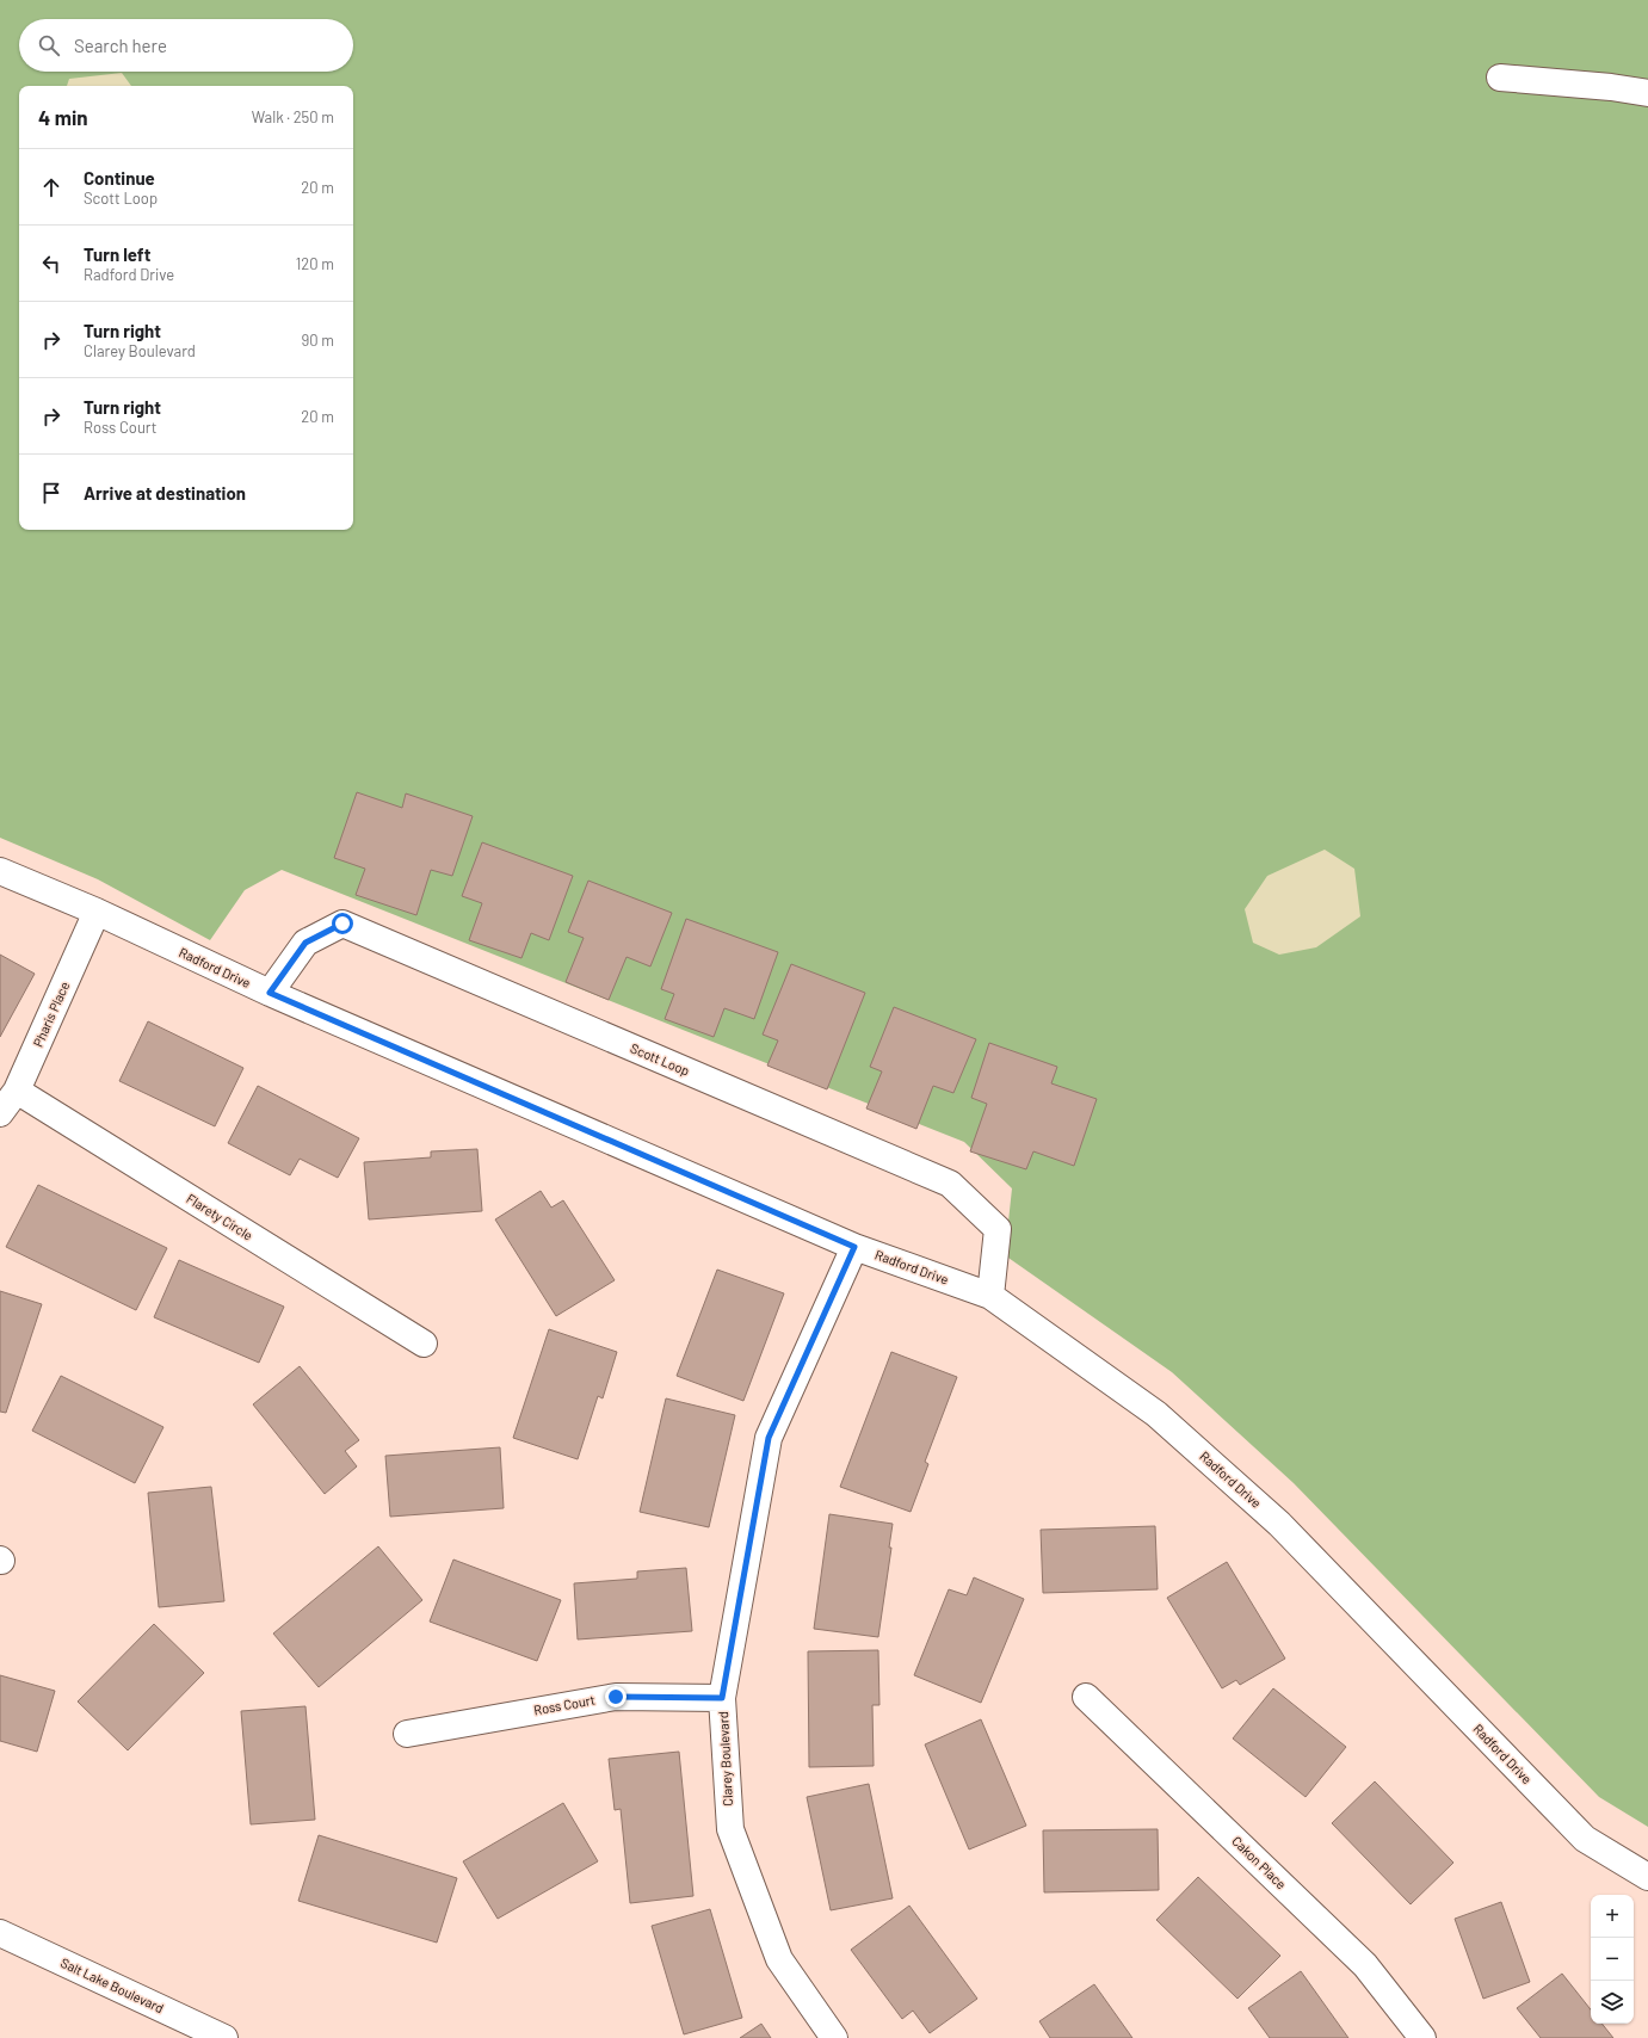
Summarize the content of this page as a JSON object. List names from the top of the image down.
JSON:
{
  "streets": {
    "street": [
      "Radford Drive",
      "Pharis Place",
      "Scott Loop",
      "Flarety Circle",
      "Ross Court",
      "Clarey Boulevard",
      "Cakon Place",
      "Salt Lake Boulevard"
    ]
  },
  "crossings": [
    ["Radford Drive", "Pharis Place"],
    ["Radford Drive", "Scott Loop"],
    ["Radford Drive", "Clarey Boulevard"],
    ["Pharis Place", "Flarety Circle"],
    ["Ross Court", "Clarey Boulevard"]
  ],
  "page": {
    "search": "Search here",
    "heading": ["4 min", "Walk · 250 m"],
    "list": [
      ["Continue", "Scott Loop", "20 m"],
      ["Turn left", "Radford Drive", "120 m"],
      ["Turn right", "Clarey Boulevard", "90 m"],
      ["Turn right", "Ross Court", "20 m"],
      "Arrive at destination"
    ],
    "map_buttons": ["+", "−"]
  }
}
